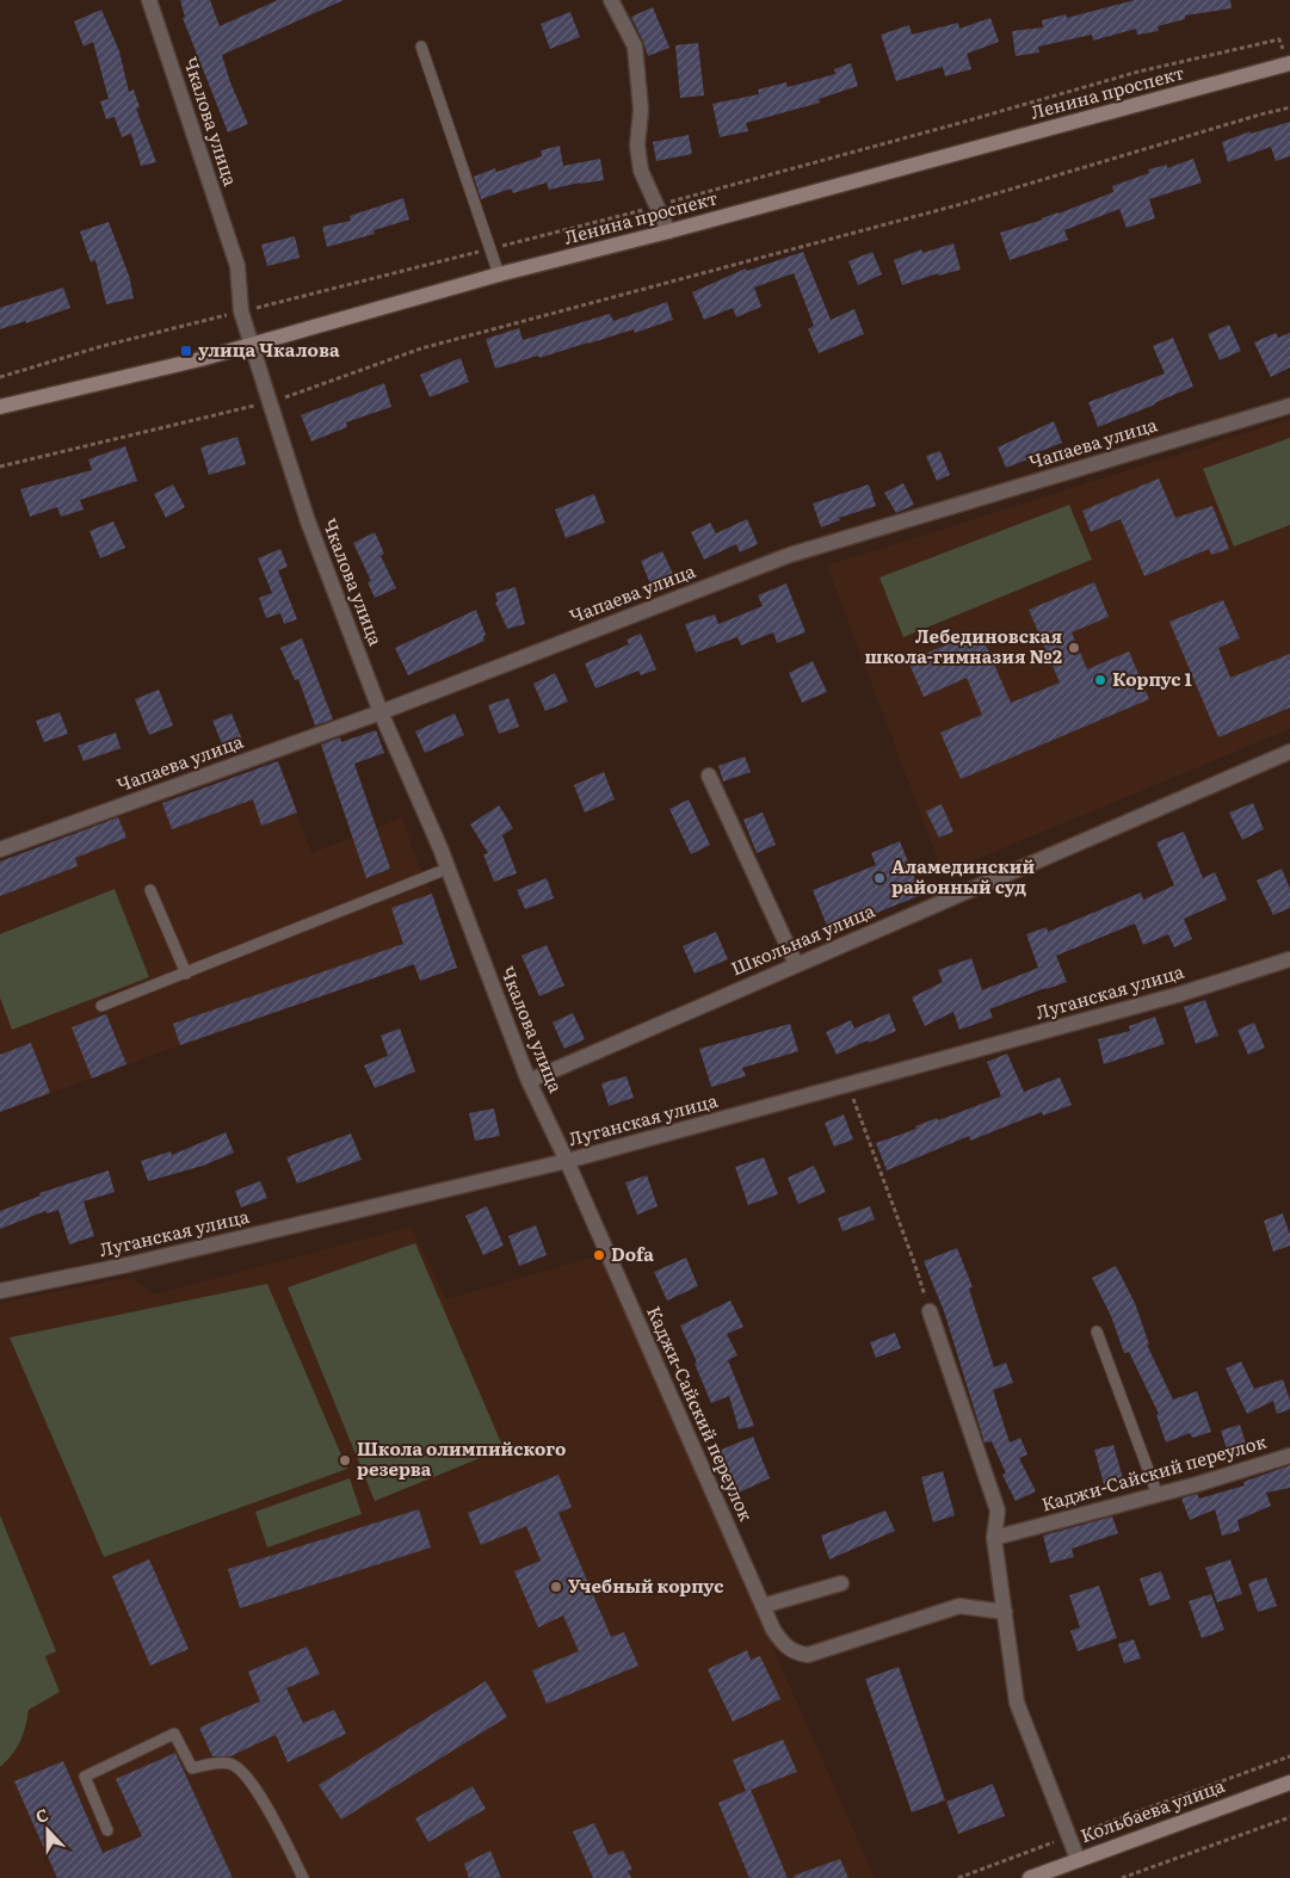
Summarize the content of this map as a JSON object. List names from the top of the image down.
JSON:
{
  "streets": {
    "main road": ["Ленина проспект", "Кольбаева улица"],
    "street": [
      "Чкалова улица",
      "Чапаева улица",
      "Школьная улица",
      "Луганская улица",
      "Каджи-Сайский переулок"
    ]
  },
  "crossings": [
    ["Ленина проспект", "Чкалова улица"],
    ["Чкалова улица", "Чапаева улица"],
    ["Чкалова улица", "Школьная улица"],
    ["Чкалова улица", "Луганская улица"],
    ["Чкалова улица", "Каджи-Сайский переулок"],
    ["Луганская улица", "Каджи-Сайский переулок"]
  ],
  "places": {
    "transit": ["улица Чкалова"],
    "other": [
      "Лебединовская школа-гимназия №2",
      "Корпус 1",
      "Аламединский районный суд",
      "Dofa",
      "Школа олимпийского резерва",
      "Учебный корпус"
    ]
  },
  "north": "top"
}
